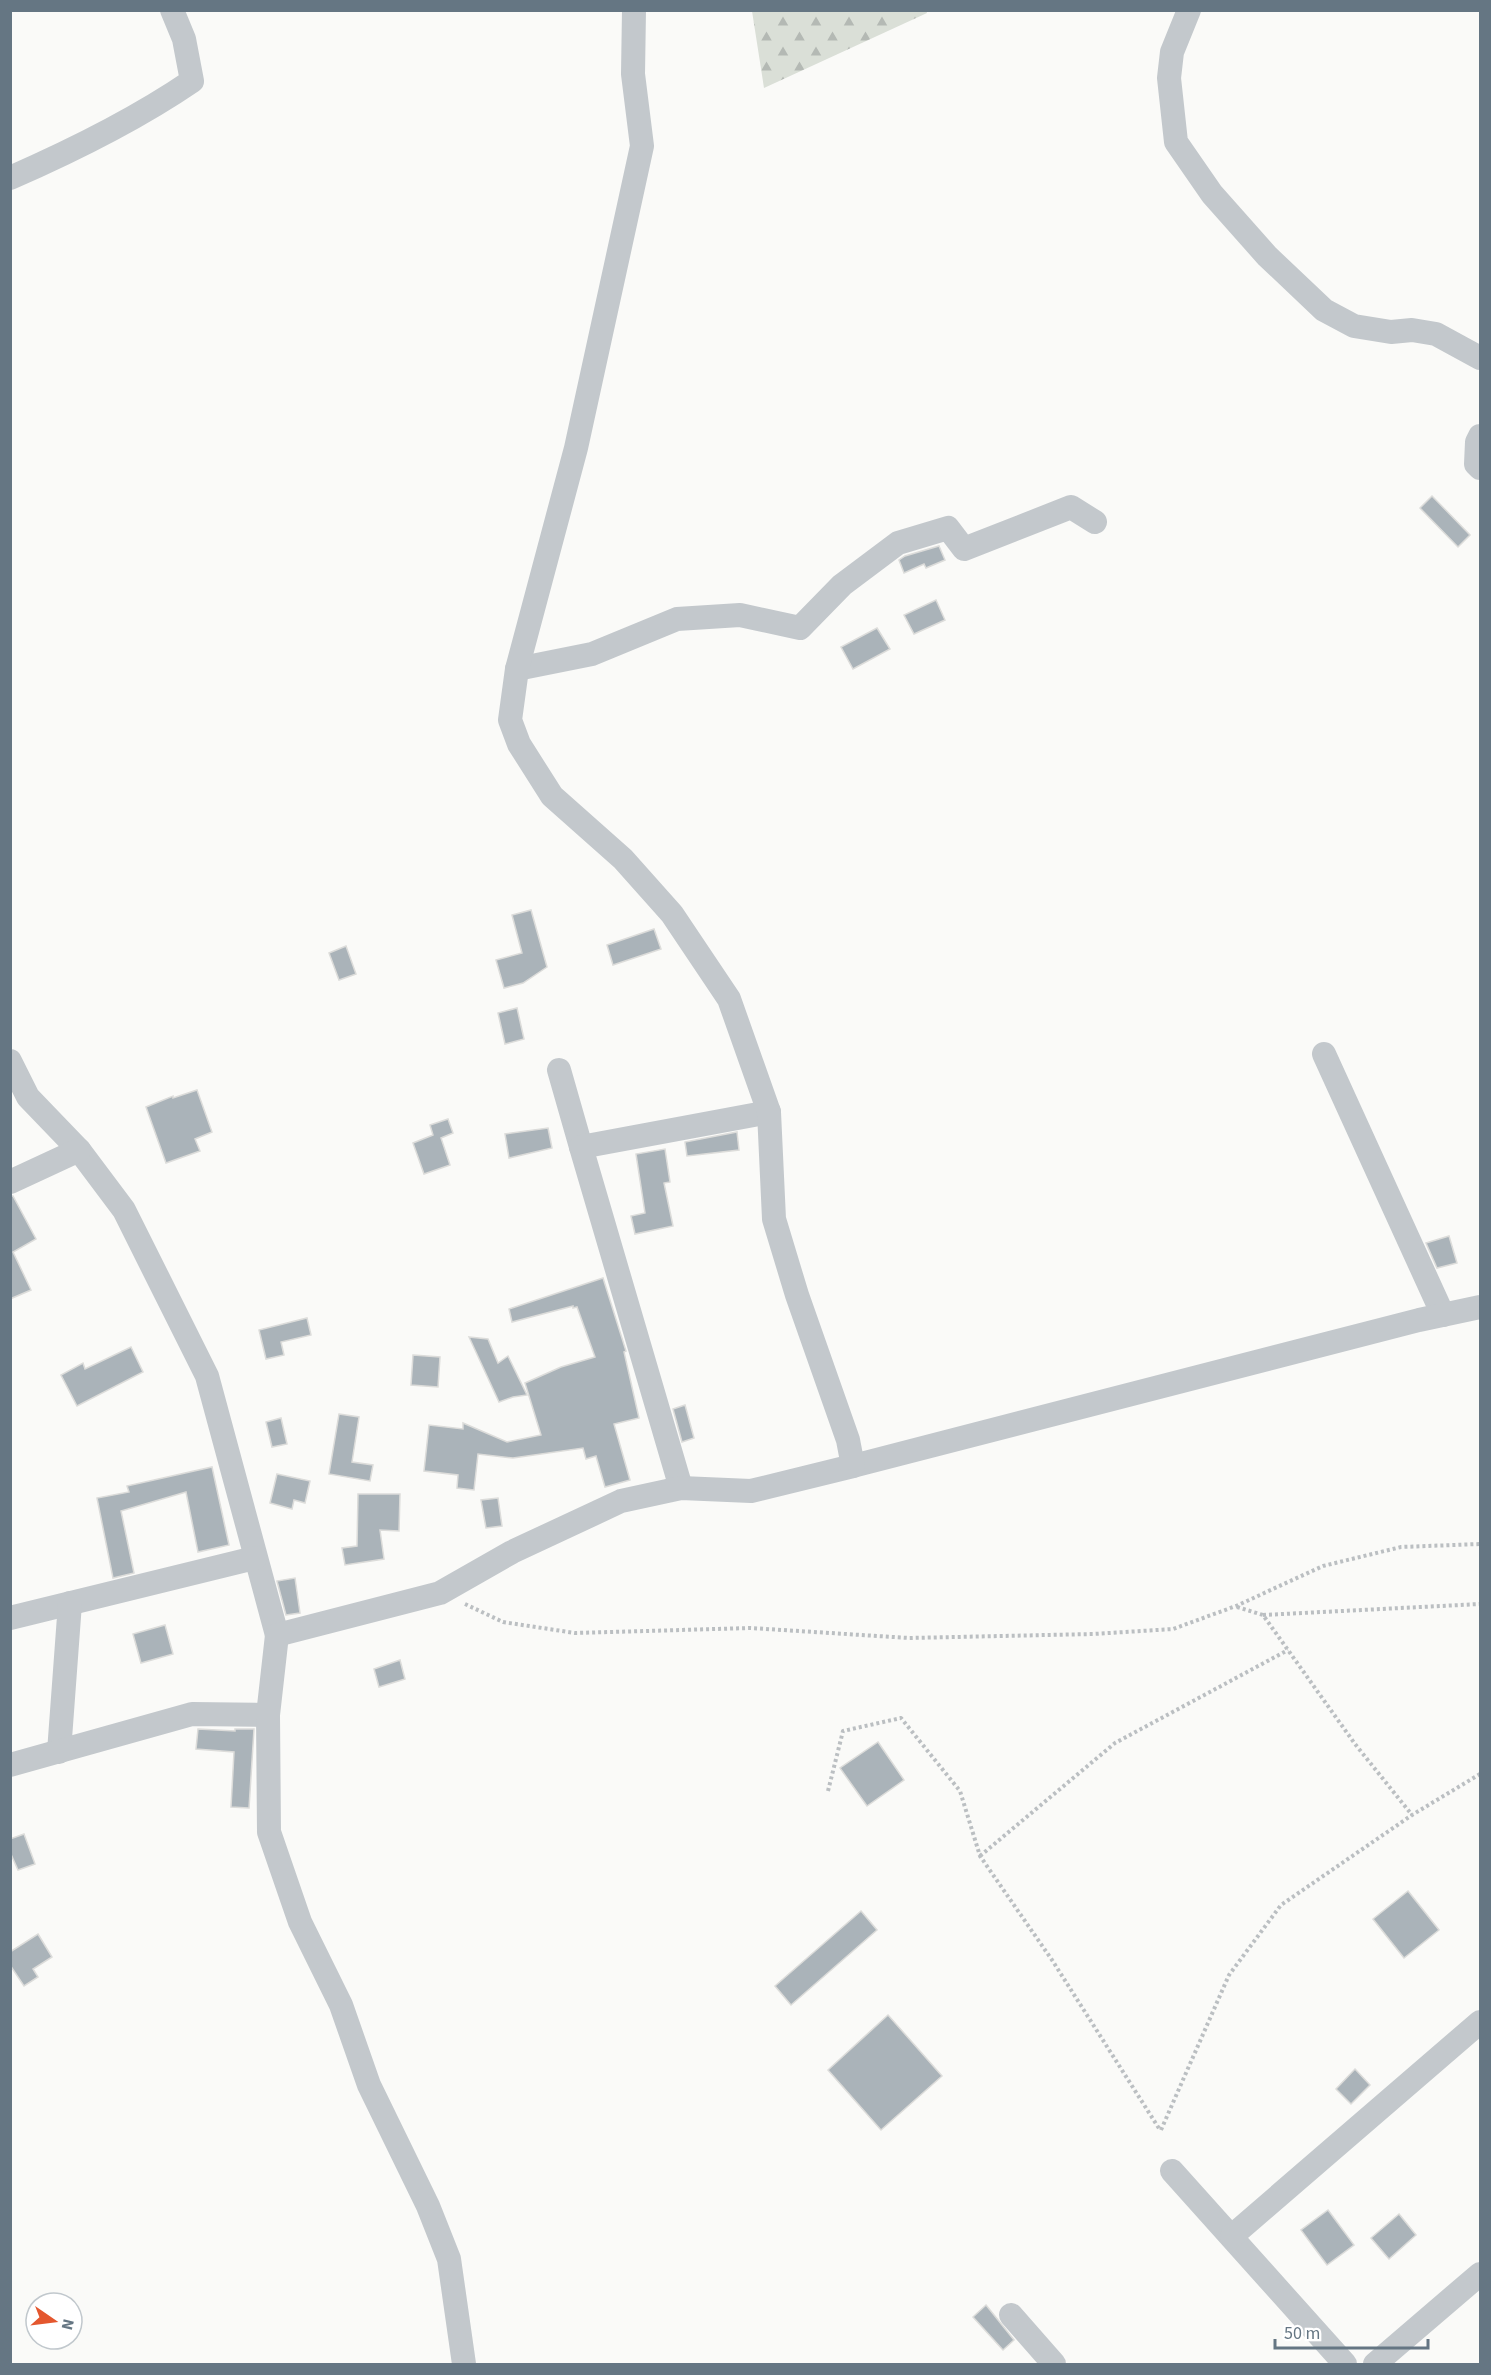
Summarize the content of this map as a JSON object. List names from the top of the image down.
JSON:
{
  "scale_bar": "50 m",
  "north": "right"
}
